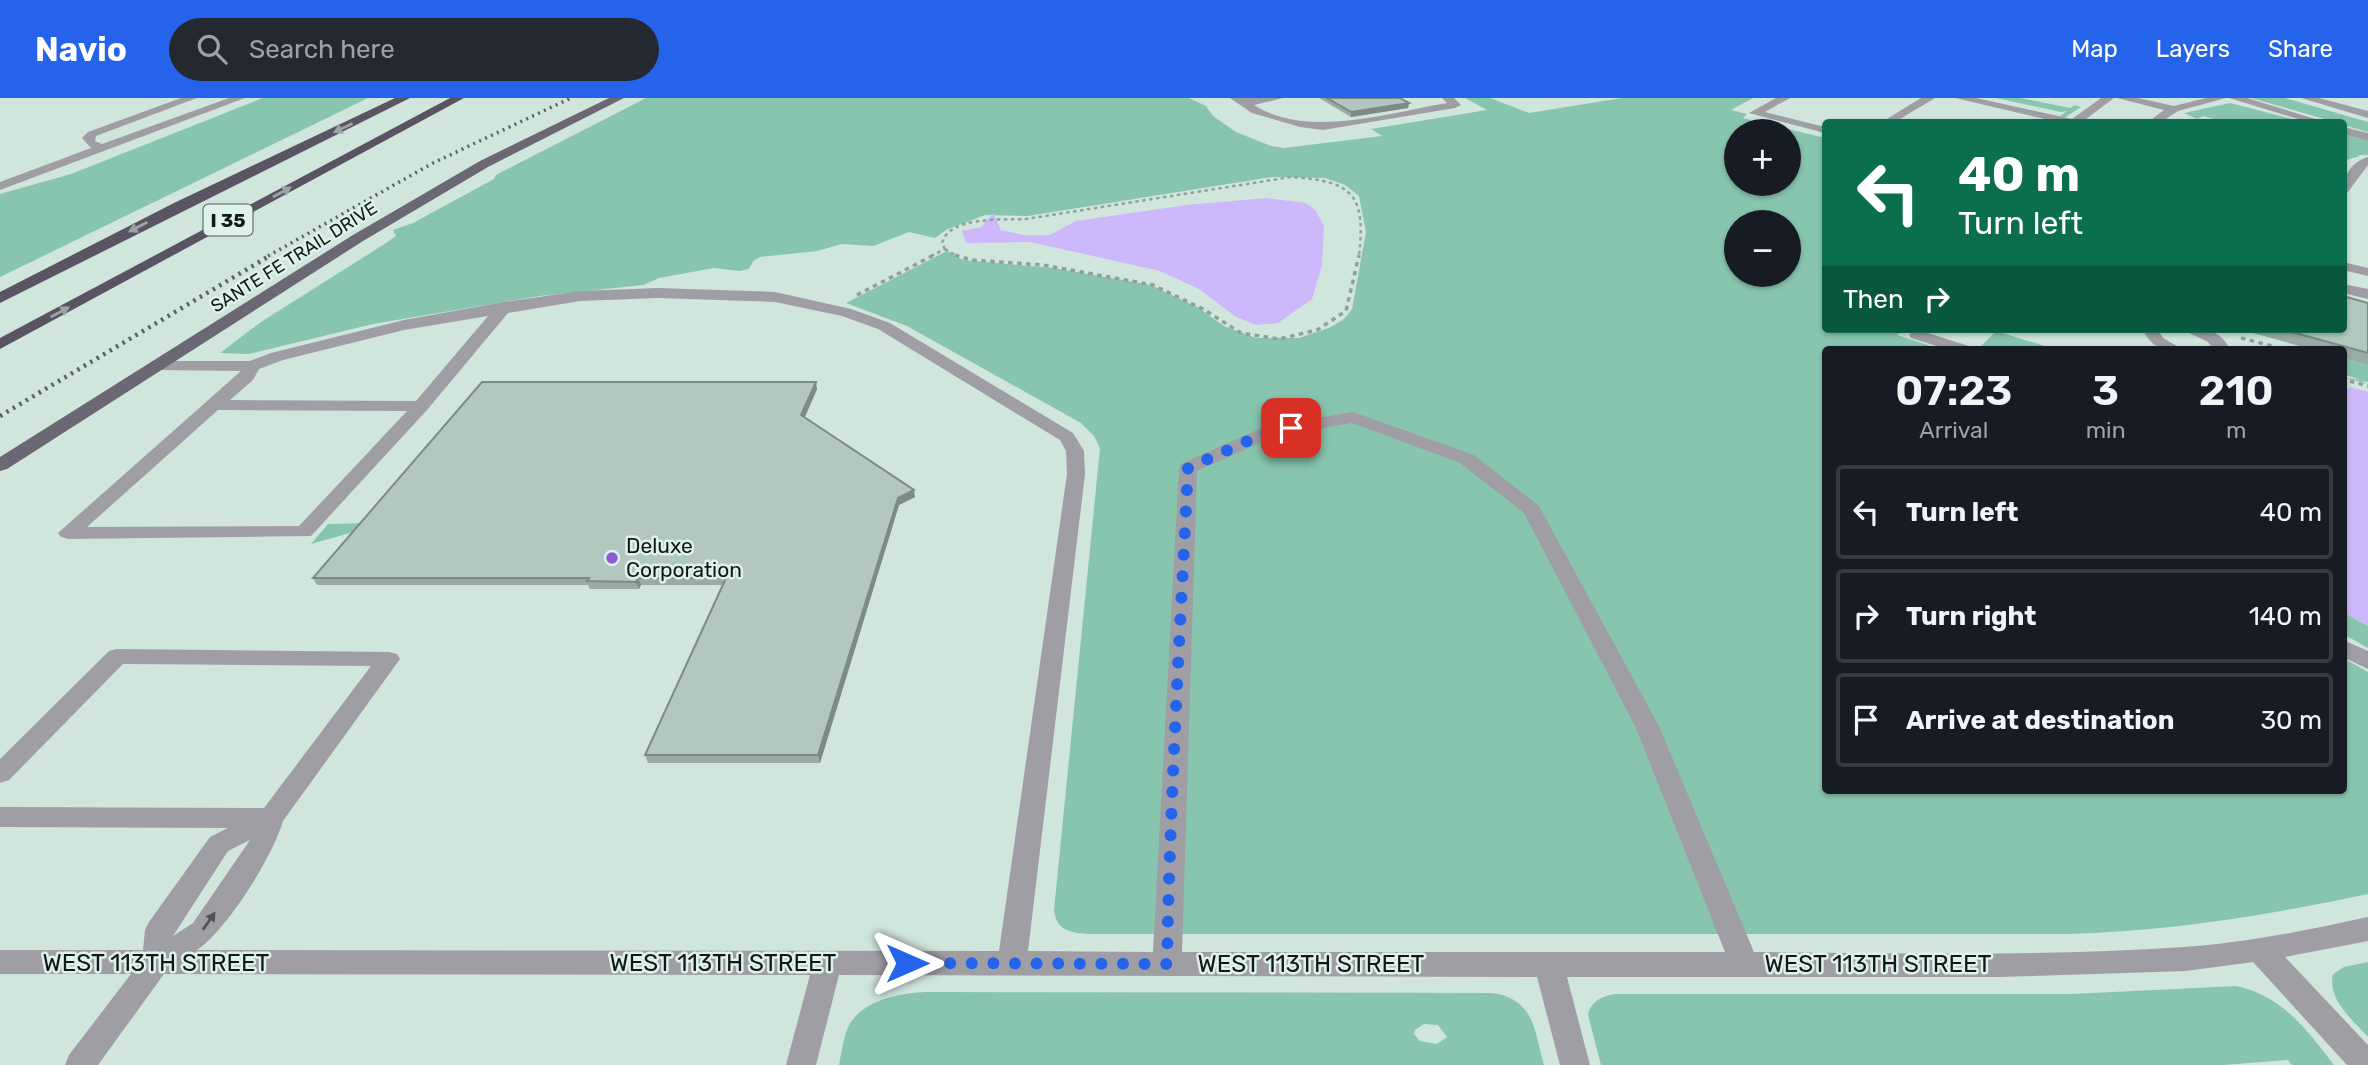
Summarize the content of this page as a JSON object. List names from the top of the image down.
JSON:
{
  "streets": {
    "highway": ["I 35"],
    "main road": ["SANTE FE TRAIL DRIVE"],
    "street": ["WEST 113TH STREET"]
  },
  "places": ["Deluxe Corporation"],
  "page": {
    "header": "Navio",
    "search": "Search here",
    "nav": ["Map", "Layers", "Share"],
    "map_buttons": ["+", "−"],
    "turn": ["40 m", "Turn left"],
    "then": "Then",
    "eta": [
      "07:23",
      "Arrival",
      "3",
      "min",
      "210",
      "m"
    ],
    "list": [
      {
        "name": "Turn left",
        "value": "40 m"
      },
      {
        "name": "Turn right",
        "value": "140 m"
      },
      {
        "name": "Arrive at destination",
        "value": "30 m"
      }
    ]
  }
}
